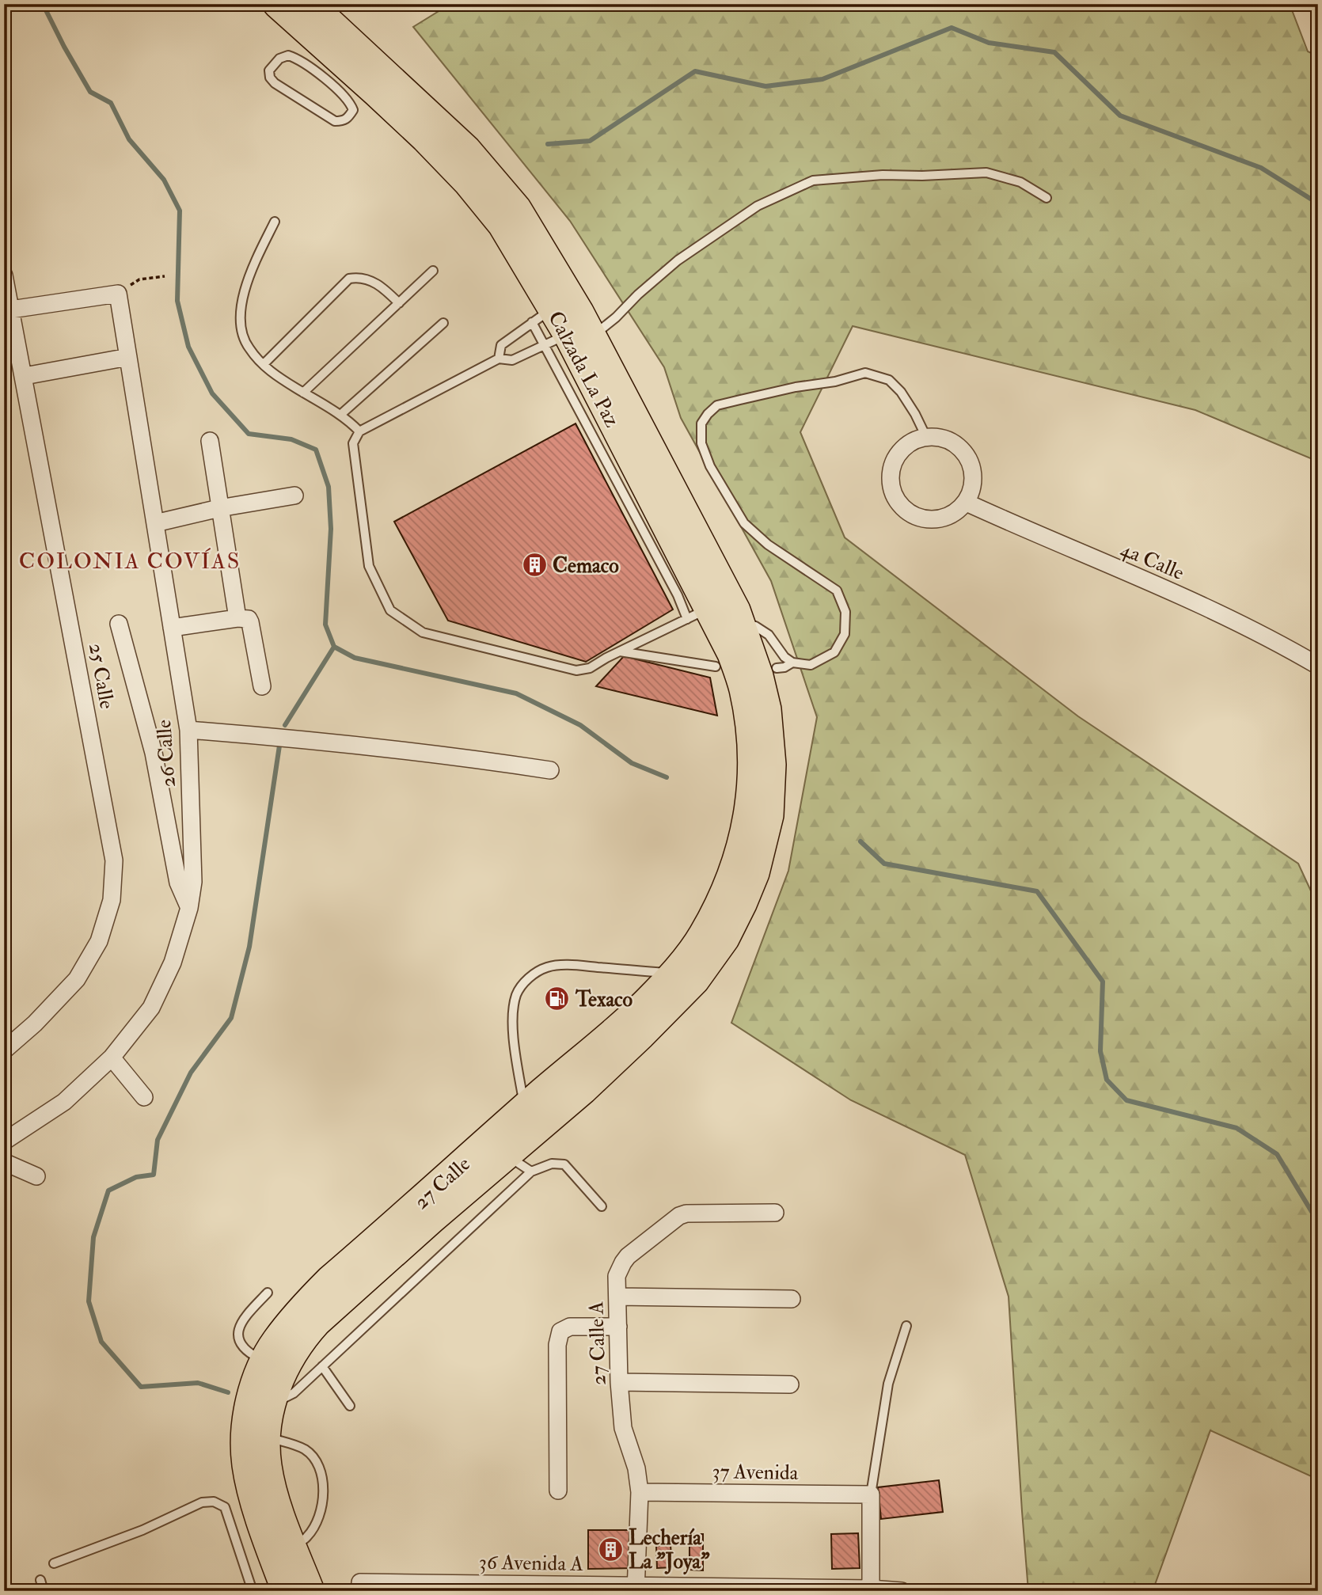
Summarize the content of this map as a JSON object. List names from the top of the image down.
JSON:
{
  "streets": {
    "main road": ["Calzada La Paz", "27 Calle"],
    "street": [
      "4a Calle",
      "25 Calle",
      "26 Calle",
      "27 Calle A",
      "37 Avenida",
      "36 Avenida A"
    ]
  },
  "crossings": [
    ["Calzada La Paz", "27 Calle"],
    ["27 Calle A", "37 Avenida"],
    ["27 Calle A", "36 Avenida A"]
  ],
  "districts": ["COLONIA COVÍAS"],
  "places": {
    "building": ["Cemaco", "Lechería La \"Joya\""],
    "fuel station": ["Texaco"]
  }
}
